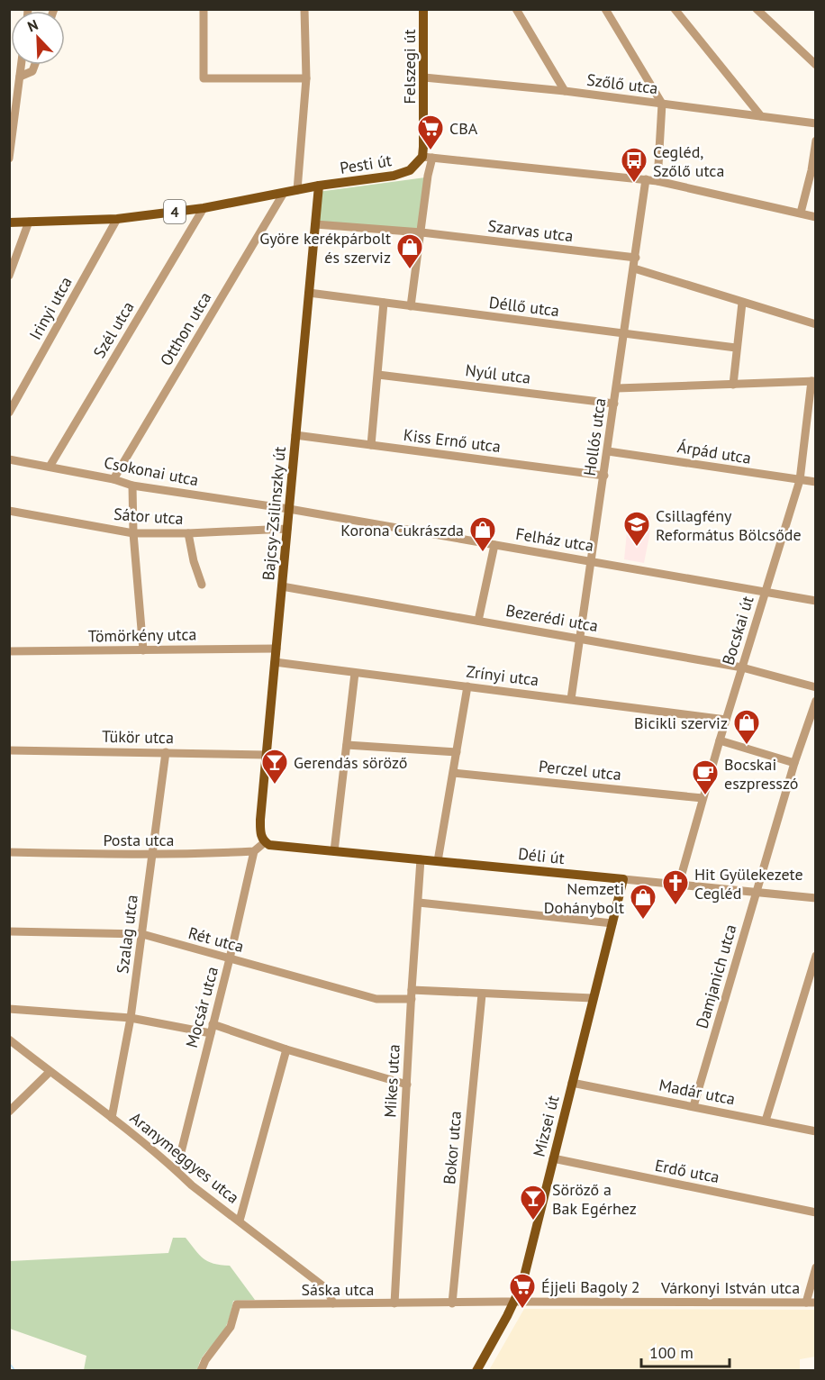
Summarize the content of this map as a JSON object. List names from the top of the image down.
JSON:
{
  "streets": {
    "main road": [
      "Felszegi út",
      "Pesti út",
      "4",
      "Bajcsy-Zsilinszky út",
      "Déli út",
      "Mizsei út"
    ],
    "street": [
      "Szőlő utca",
      "Szarvas utca",
      "Déllő utca",
      "Irinyi utca",
      "Otthon utca",
      "Szél utca",
      "Nyúl utca",
      "Hollós utca",
      "Kiss Ernő utca",
      "Árpád utca",
      "Csokonai utca",
      "Sátor utca",
      "Felház utca",
      "Bezerédi utca",
      "Bocskai út",
      "Tömörkény utca",
      "Zrínyi utca",
      "Tükör utca",
      "Perczel utca",
      "Posta utca",
      "Szalag utca",
      "Rét utca",
      "Damjanich utca",
      "Mocsár utca",
      "Mikes utca",
      "Madár utca",
      "Bokor utca",
      "Aranymeggyes utca",
      "Erdő utca",
      "Várkonyi István utca",
      "Sáska utca"
    ]
  },
  "crossings": [
    ["Felszegi út", "Szőlő utca"],
    ["Felszegi út", "Pesti út"],
    ["Pesti út", "Irinyi utca"],
    ["Pesti út", "Otthon utca"],
    ["Pesti út", "Szél utca"],
    ["Pesti út", "Bajcsy-Zsilinszky út"],
    ["Szarvas utca", "Hollós utca"],
    ["Szarvas utca", "Bajcsy-Zsilinszky út"],
    ["Déllő utca", "Hollós utca"],
    ["Déllő utca", "Bajcsy-Zsilinszky út"],
    ["Otthon utca", "Csokonai utca"],
    ["Szél utca", "Csokonai utca"],
    ["Nyúl utca", "Hollós utca"],
    ["Hollós utca", "Kiss Ernő utca"],
    ["Hollós utca", "Árpád utca"],
    ["Hollós utca", "Felház utca"],
    ["Hollós utca", "Bezerédi utca"],
    ["Hollós utca", "Zrínyi utca"],
    ["Kiss Ernő utca", "Bajcsy-Zsilinszky út"],
    ["Árpád utca", "Bocskai út"],
    ["Csokonai utca", "Bajcsy-Zsilinszky út"],
    ["Csokonai utca", "Felház utca"],
    ["Bajcsy-Zsilinszky út", "Sátor utca"],
    ["Bajcsy-Zsilinszky út", "Felház utca"],
    ["Bajcsy-Zsilinszky út", "Bezerédi utca"],
    ["Bajcsy-Zsilinszky út", "Tömörkény utca"],
    ["Bajcsy-Zsilinszky út", "Zrínyi utca"],
    ["Bajcsy-Zsilinszky út", "Tükör utca"],
    ["Bajcsy-Zsilinszky út", "Déli út"],
    ["Felház utca", "Bocskai út"],
    ["Bezerédi utca", "Bocskai út"],
    ["Bocskai út", "Zrínyi utca"],
    ["Bocskai út", "Perczel utca"],
    ["Bocskai út", "Déli út"],
    ["Tükör utca", "Szalag utca"],
    ["Posta utca", "Szalag utca"],
    ["Posta utca", "Mocsár utca"],
    ["Déli út", "Damjanich utca"],
    ["Déli út", "Mikes utca"],
    ["Déli út", "Mizsei út"],
    ["Szalag utca", "Rét utca"],
    ["Szalag utca", "Aranymeggyes utca"],
    ["Rét utca", "Mocsár utca"],
    ["Rét utca", "Mikes utca"],
    ["Rét utca", "Mizsei út"],
    ["Rét utca", "Bokor utca"],
    ["Damjanich utca", "Madár utca"],
    ["Mocsár utca", "Aranymeggyes utca"],
    ["Mikes utca", "Sáska utca"],
    ["Madár utca", "Mizsei út"],
    ["Mizsei út", "Erdő utca"],
    ["Mizsei út", "Várkonyi István utca"],
    ["Mizsei út", "Sáska utca"],
    ["Bokor utca", "Sáska utca"],
    ["Aranymeggyes utca", "Sáska utca"],
    ["Várkonyi István utca", "Sáska utca"]
  ],
  "places": {
    "supermarket": ["CBA", "Éjjeli Bagoly 2"],
    "bus stop": ["Cegléd, Szőlő utca"],
    "shop": [
      "Györe kerékpárbolt és szerviz",
      "Korona Cukrászda",
      "Bicikli szerviz",
      "Nemzeti Dohánybolt"
    ],
    "school or university": ["Csillagfény Református Bölcsőde"],
    "bar": ["Gerendás söröző", "Söröző a Bak Egérhez"],
    "cafe": ["Bocskai eszpresszó"],
    "church": ["Hit Gyülekezete Cegléd"]
  },
  "scale_bar": "100 m",
  "north": "top left"
}
